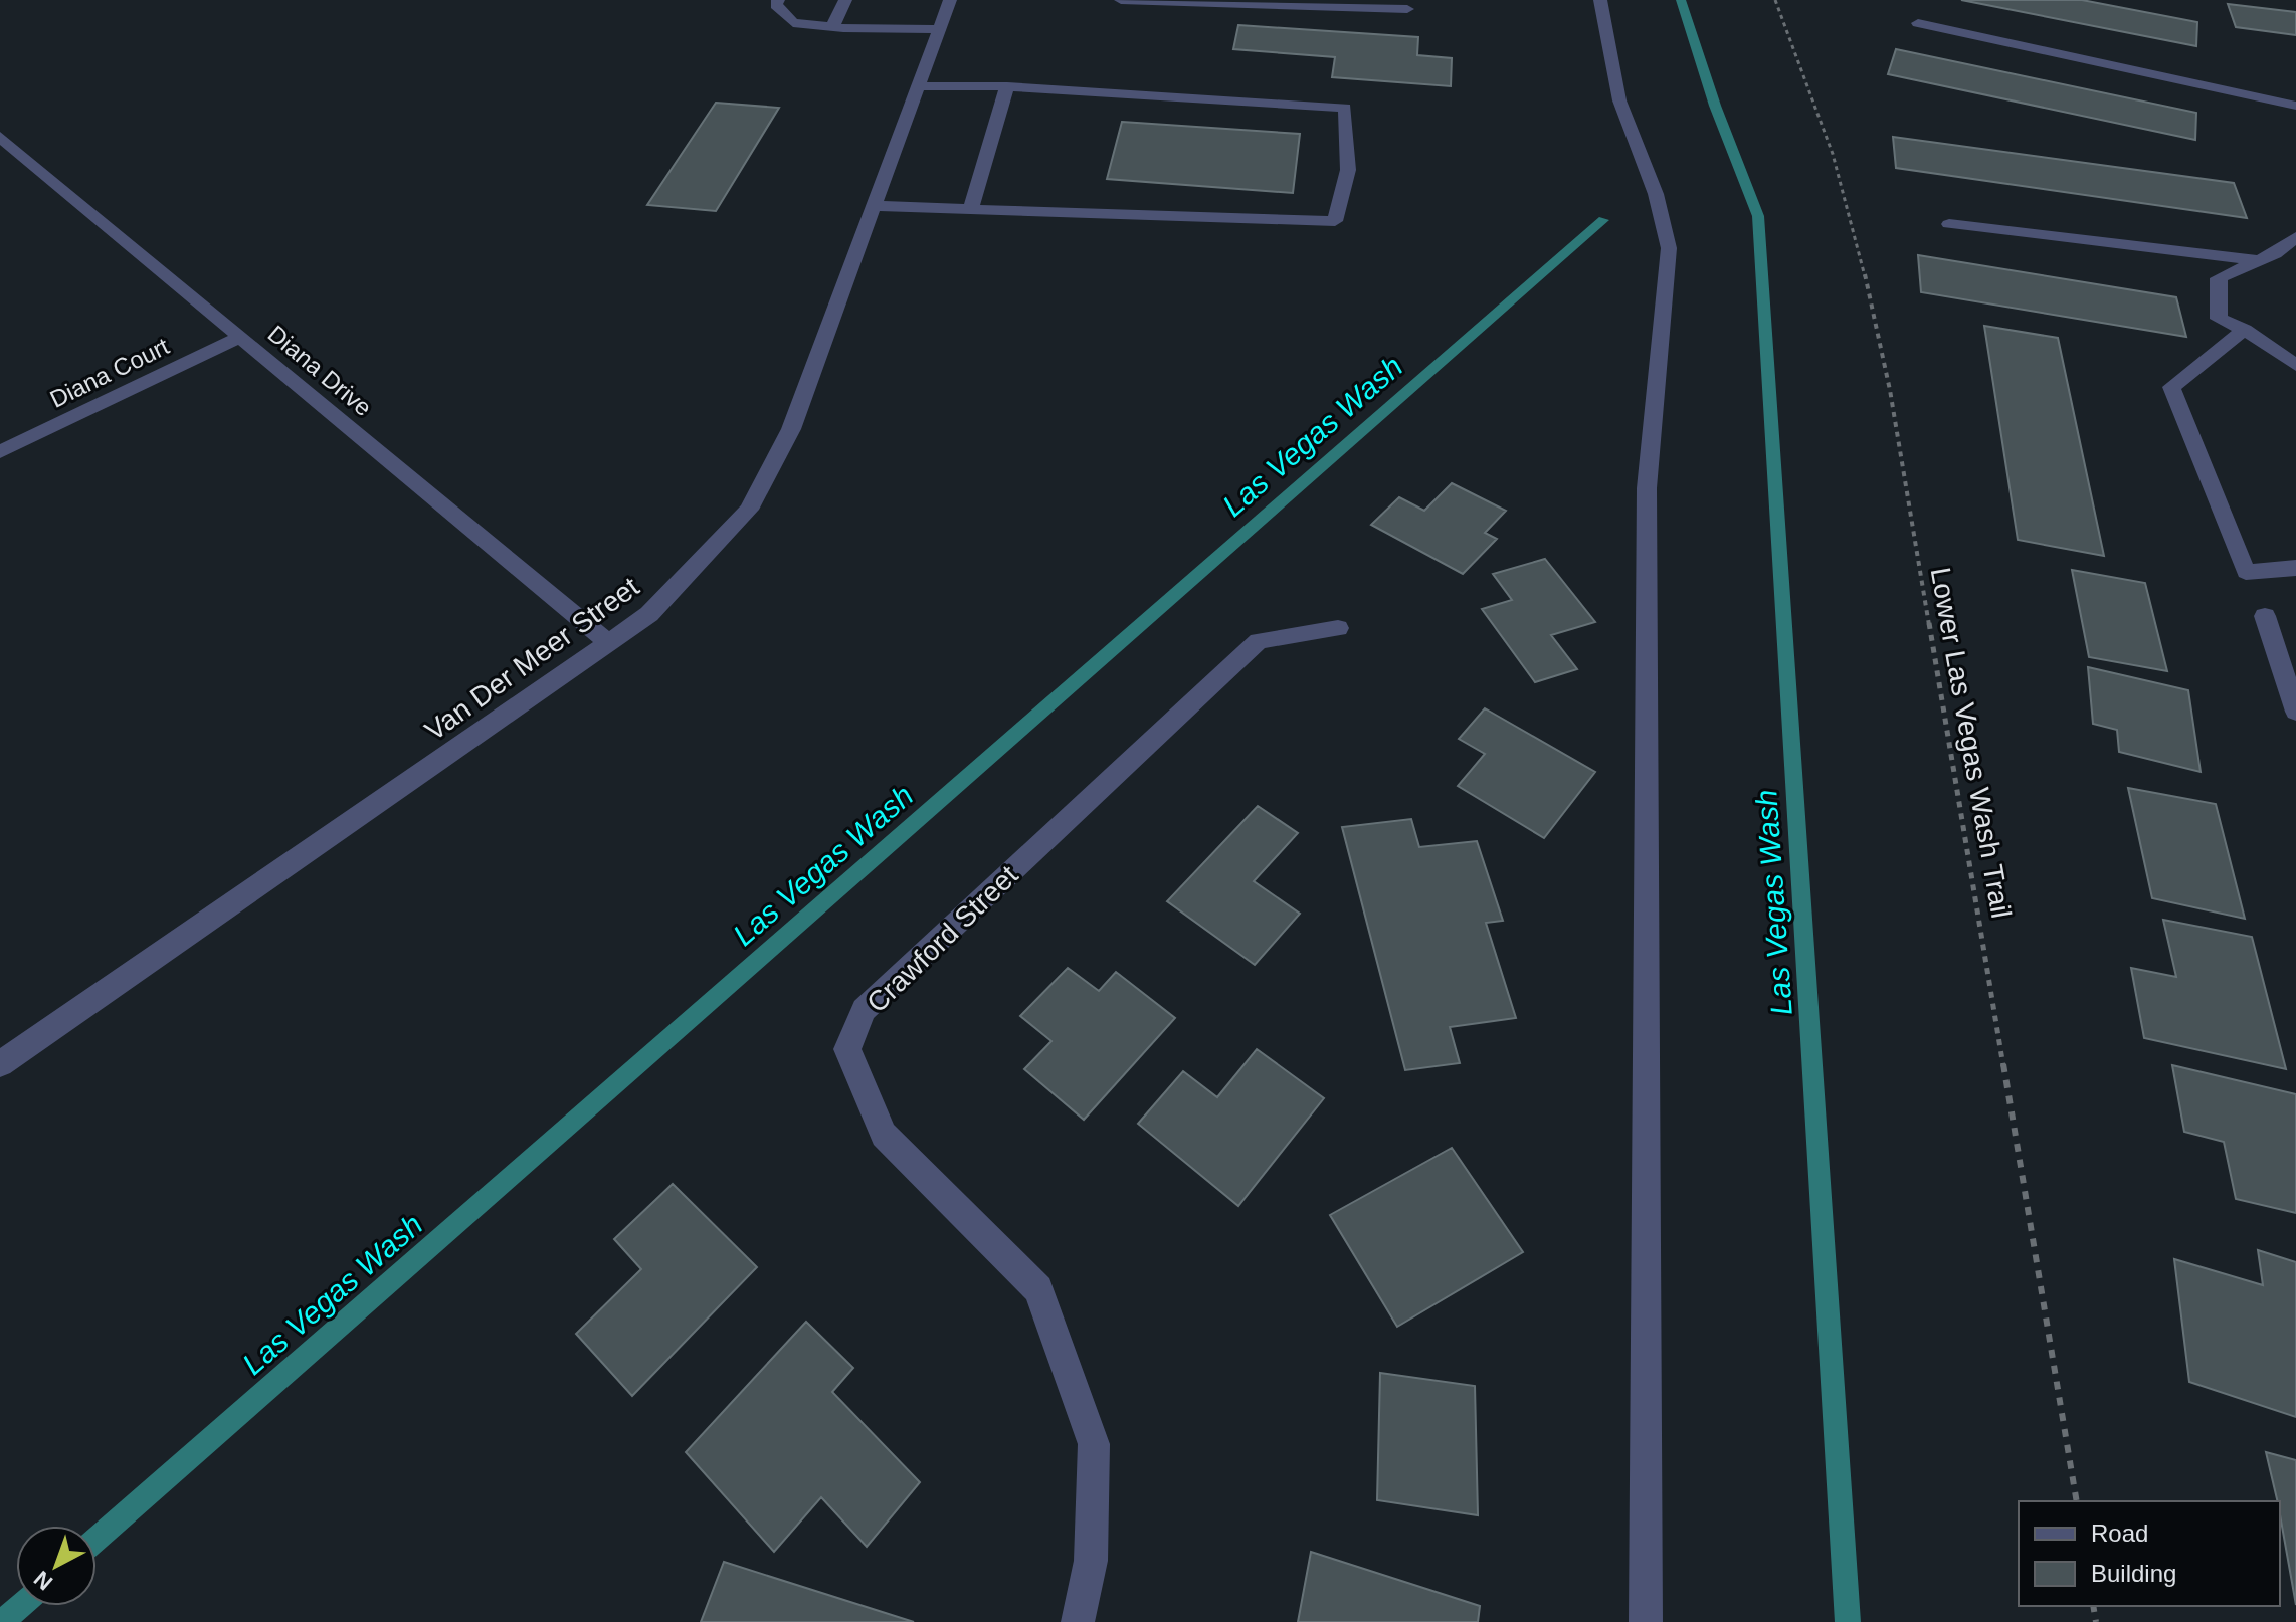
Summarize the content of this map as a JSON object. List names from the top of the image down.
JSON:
{
  "streets": {
    "street": [
      "Diana Drive",
      "Diana Court",
      "Van Der Meer Street",
      "Crawford Street"
    ],
    "path": ["Lower Las Vegas Wash Trail"]
  },
  "crossings": [
    ["Diana Drive", "Diana Court"],
    ["Diana Drive", "Van Der Meer Street"]
  ],
  "water": ["Las Vegas Wash"],
  "legend": ["Road", "Building"],
  "north": "bottom left"
}
